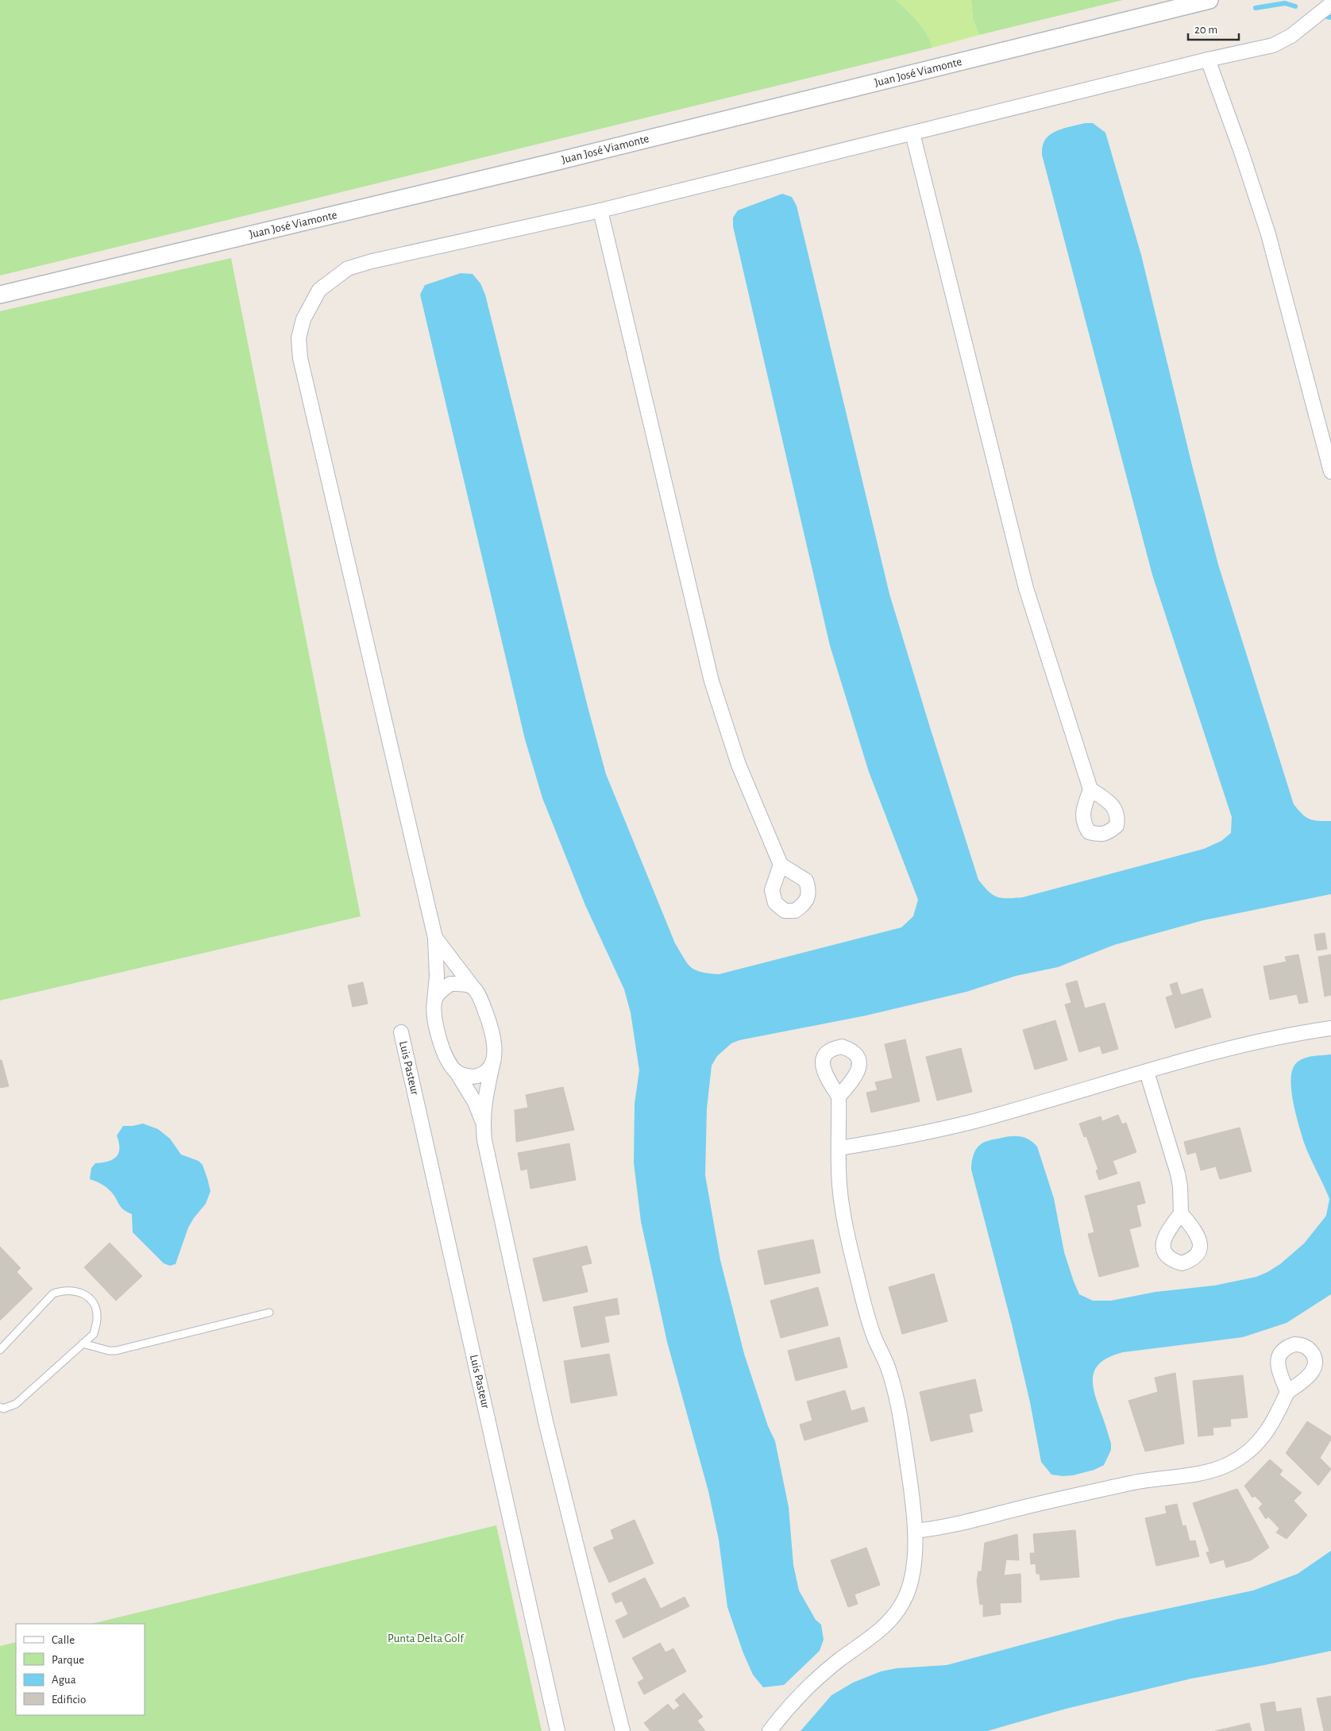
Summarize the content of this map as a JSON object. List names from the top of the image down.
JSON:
{
  "streets": {
    "street": ["Juan José Viamonte", "Luis Pasteur"]
  },
  "parks": ["Punta Delta Golf"],
  "legend": [
    "Calle",
    "Parque",
    "Agua",
    "Edificio"
  ],
  "scale_bar": "20 m"
}
